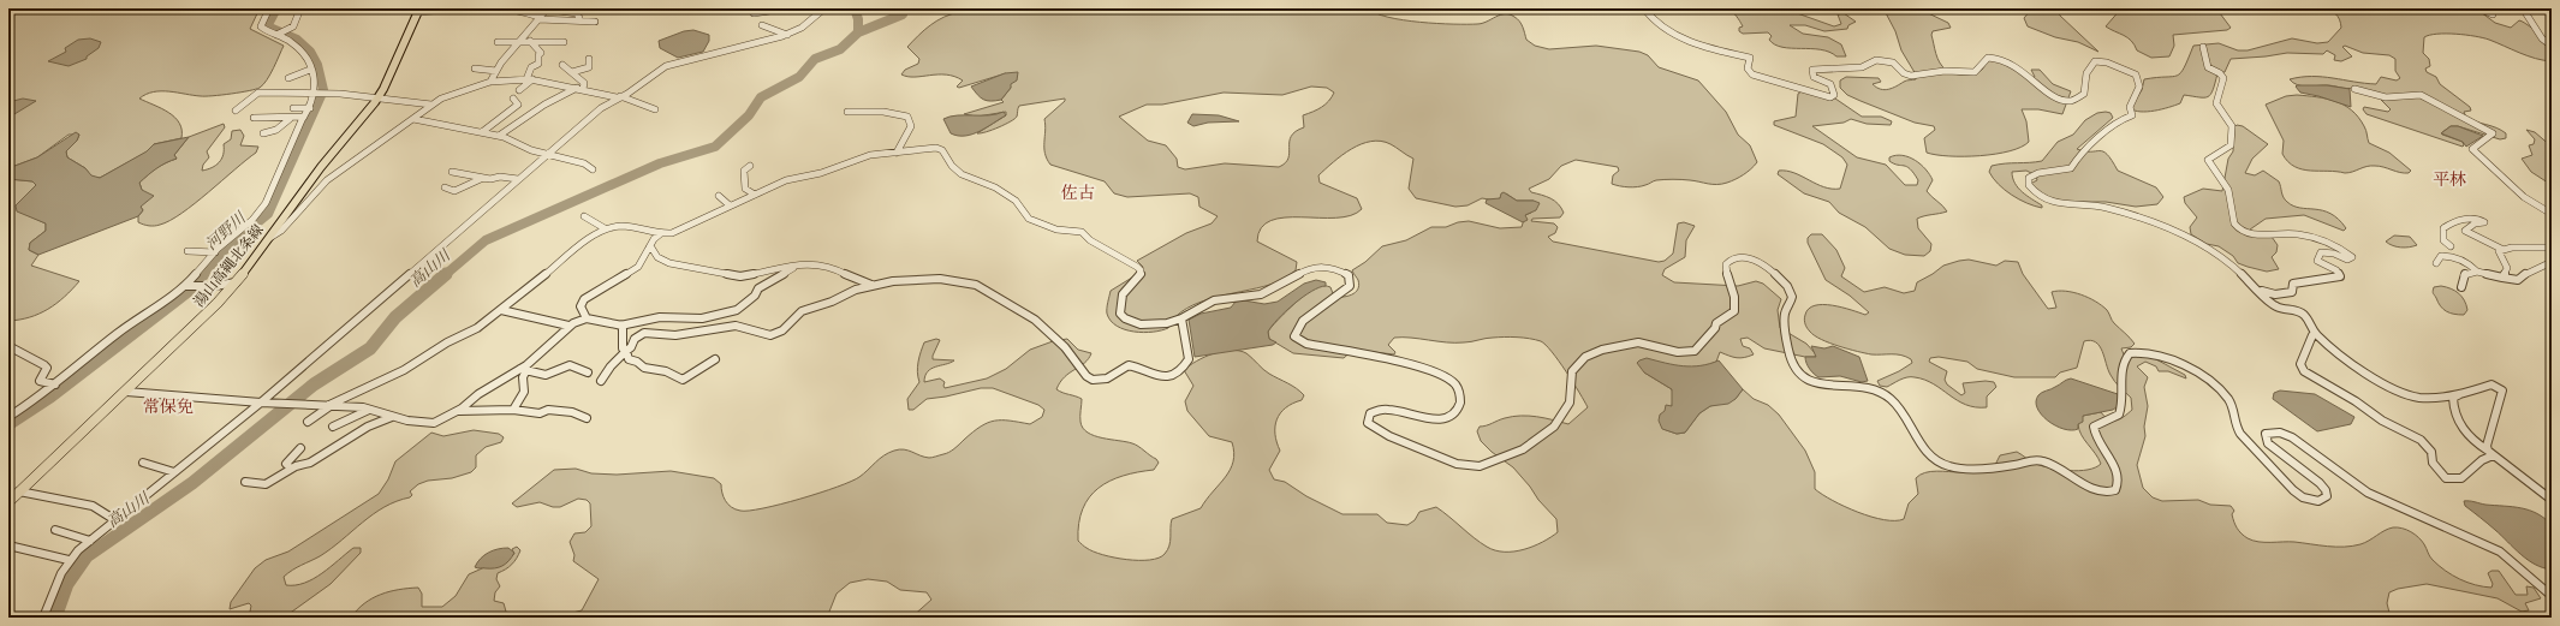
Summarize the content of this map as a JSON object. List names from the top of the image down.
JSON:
{
  "streets": {
    "main road": ["湯山高縄北条線"]
  },
  "districts": ["平林", "佐古", "常保免"],
  "water": ["河野川", "高山川"]
}
